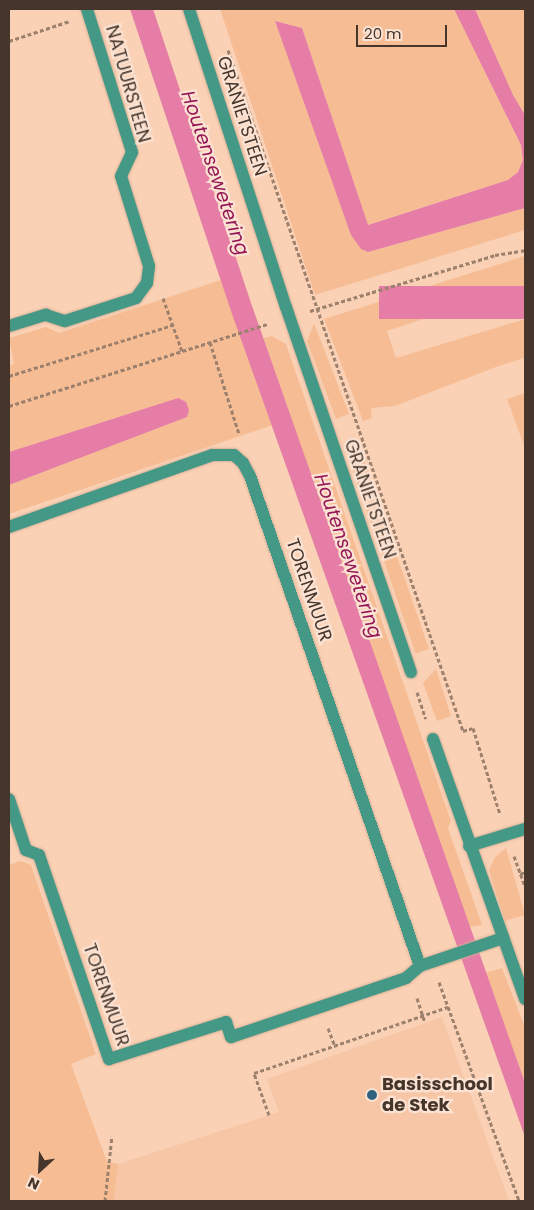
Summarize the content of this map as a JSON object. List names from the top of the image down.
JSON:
{
  "streets": {
    "street": ["NATUURSTEEN", "GRANIETSTEEN", "TORENMUUR"]
  },
  "water": ["Houtensewetering"],
  "places": ["Basisschool de Stek"],
  "scale_bar": "20 m",
  "north": "bottom left"
}
